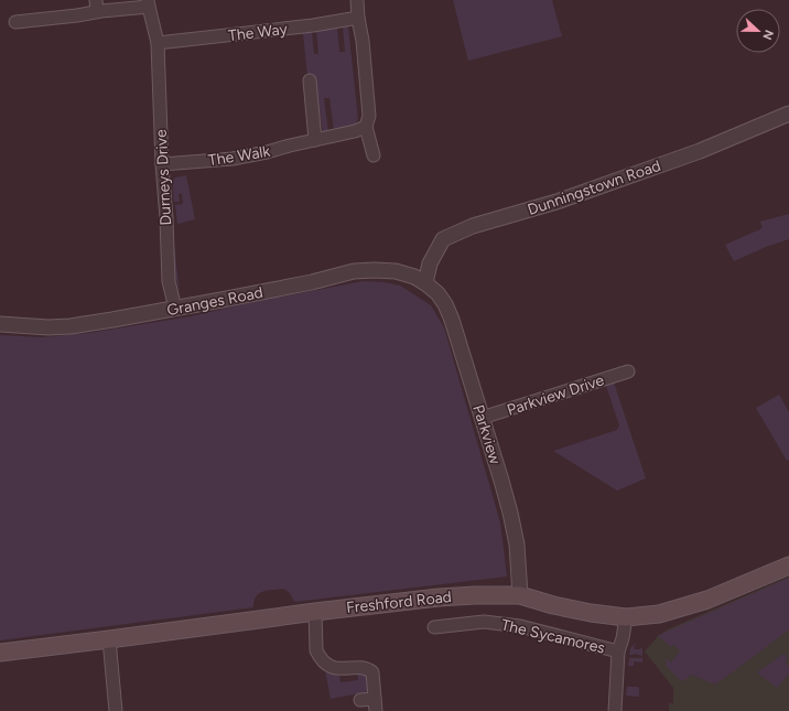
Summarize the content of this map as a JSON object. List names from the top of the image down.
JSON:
{
  "streets": {
    "main road": ["Freshford Road"],
    "street": [
      "The Way",
      "The Walk",
      "Durneys Drive",
      "Dunningstown Road",
      "Granges Road",
      "Parkview Drive",
      "Parkview",
      "The Sycamores"
    ]
  },
  "crossings": [
    ["The Way", "Durneys Drive"],
    ["The Walk", "Durneys Drive"],
    ["Durneys Drive", "Granges Road"],
    ["Dunningstown Road", "Granges Road"],
    ["Dunningstown Road", "Parkview"],
    ["Granges Road", "Parkview"],
    ["Parkview Drive", "Parkview"],
    ["Parkview", "Freshford Road"],
    ["Freshford Road", "The Sycamores"]
  ],
  "north": "right"
}
